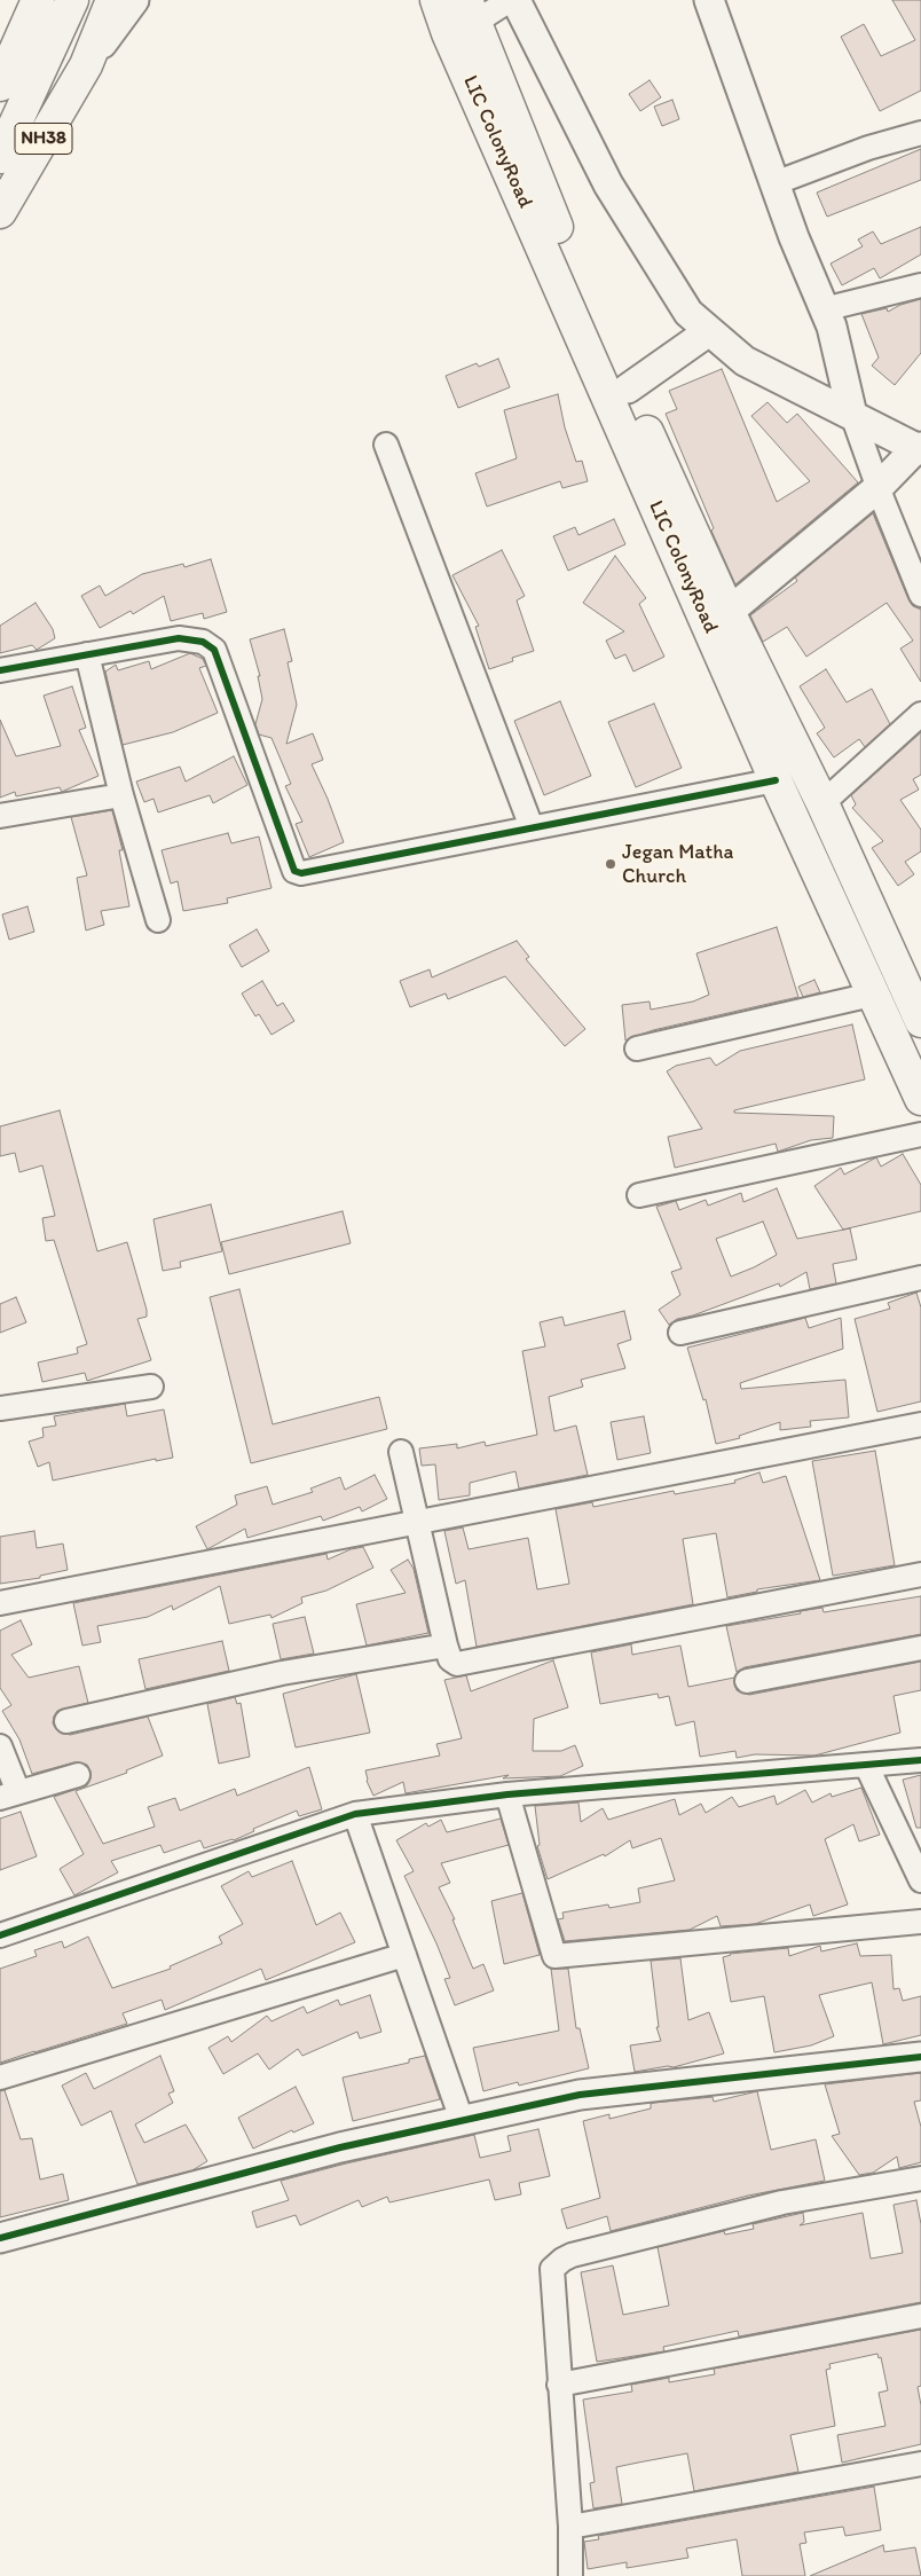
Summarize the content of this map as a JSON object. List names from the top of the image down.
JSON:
{
  "streets": {
    "main road": ["NH38", "LIC ColonyRoad"]
  },
  "places": ["Jegan Matha Church"]
}
